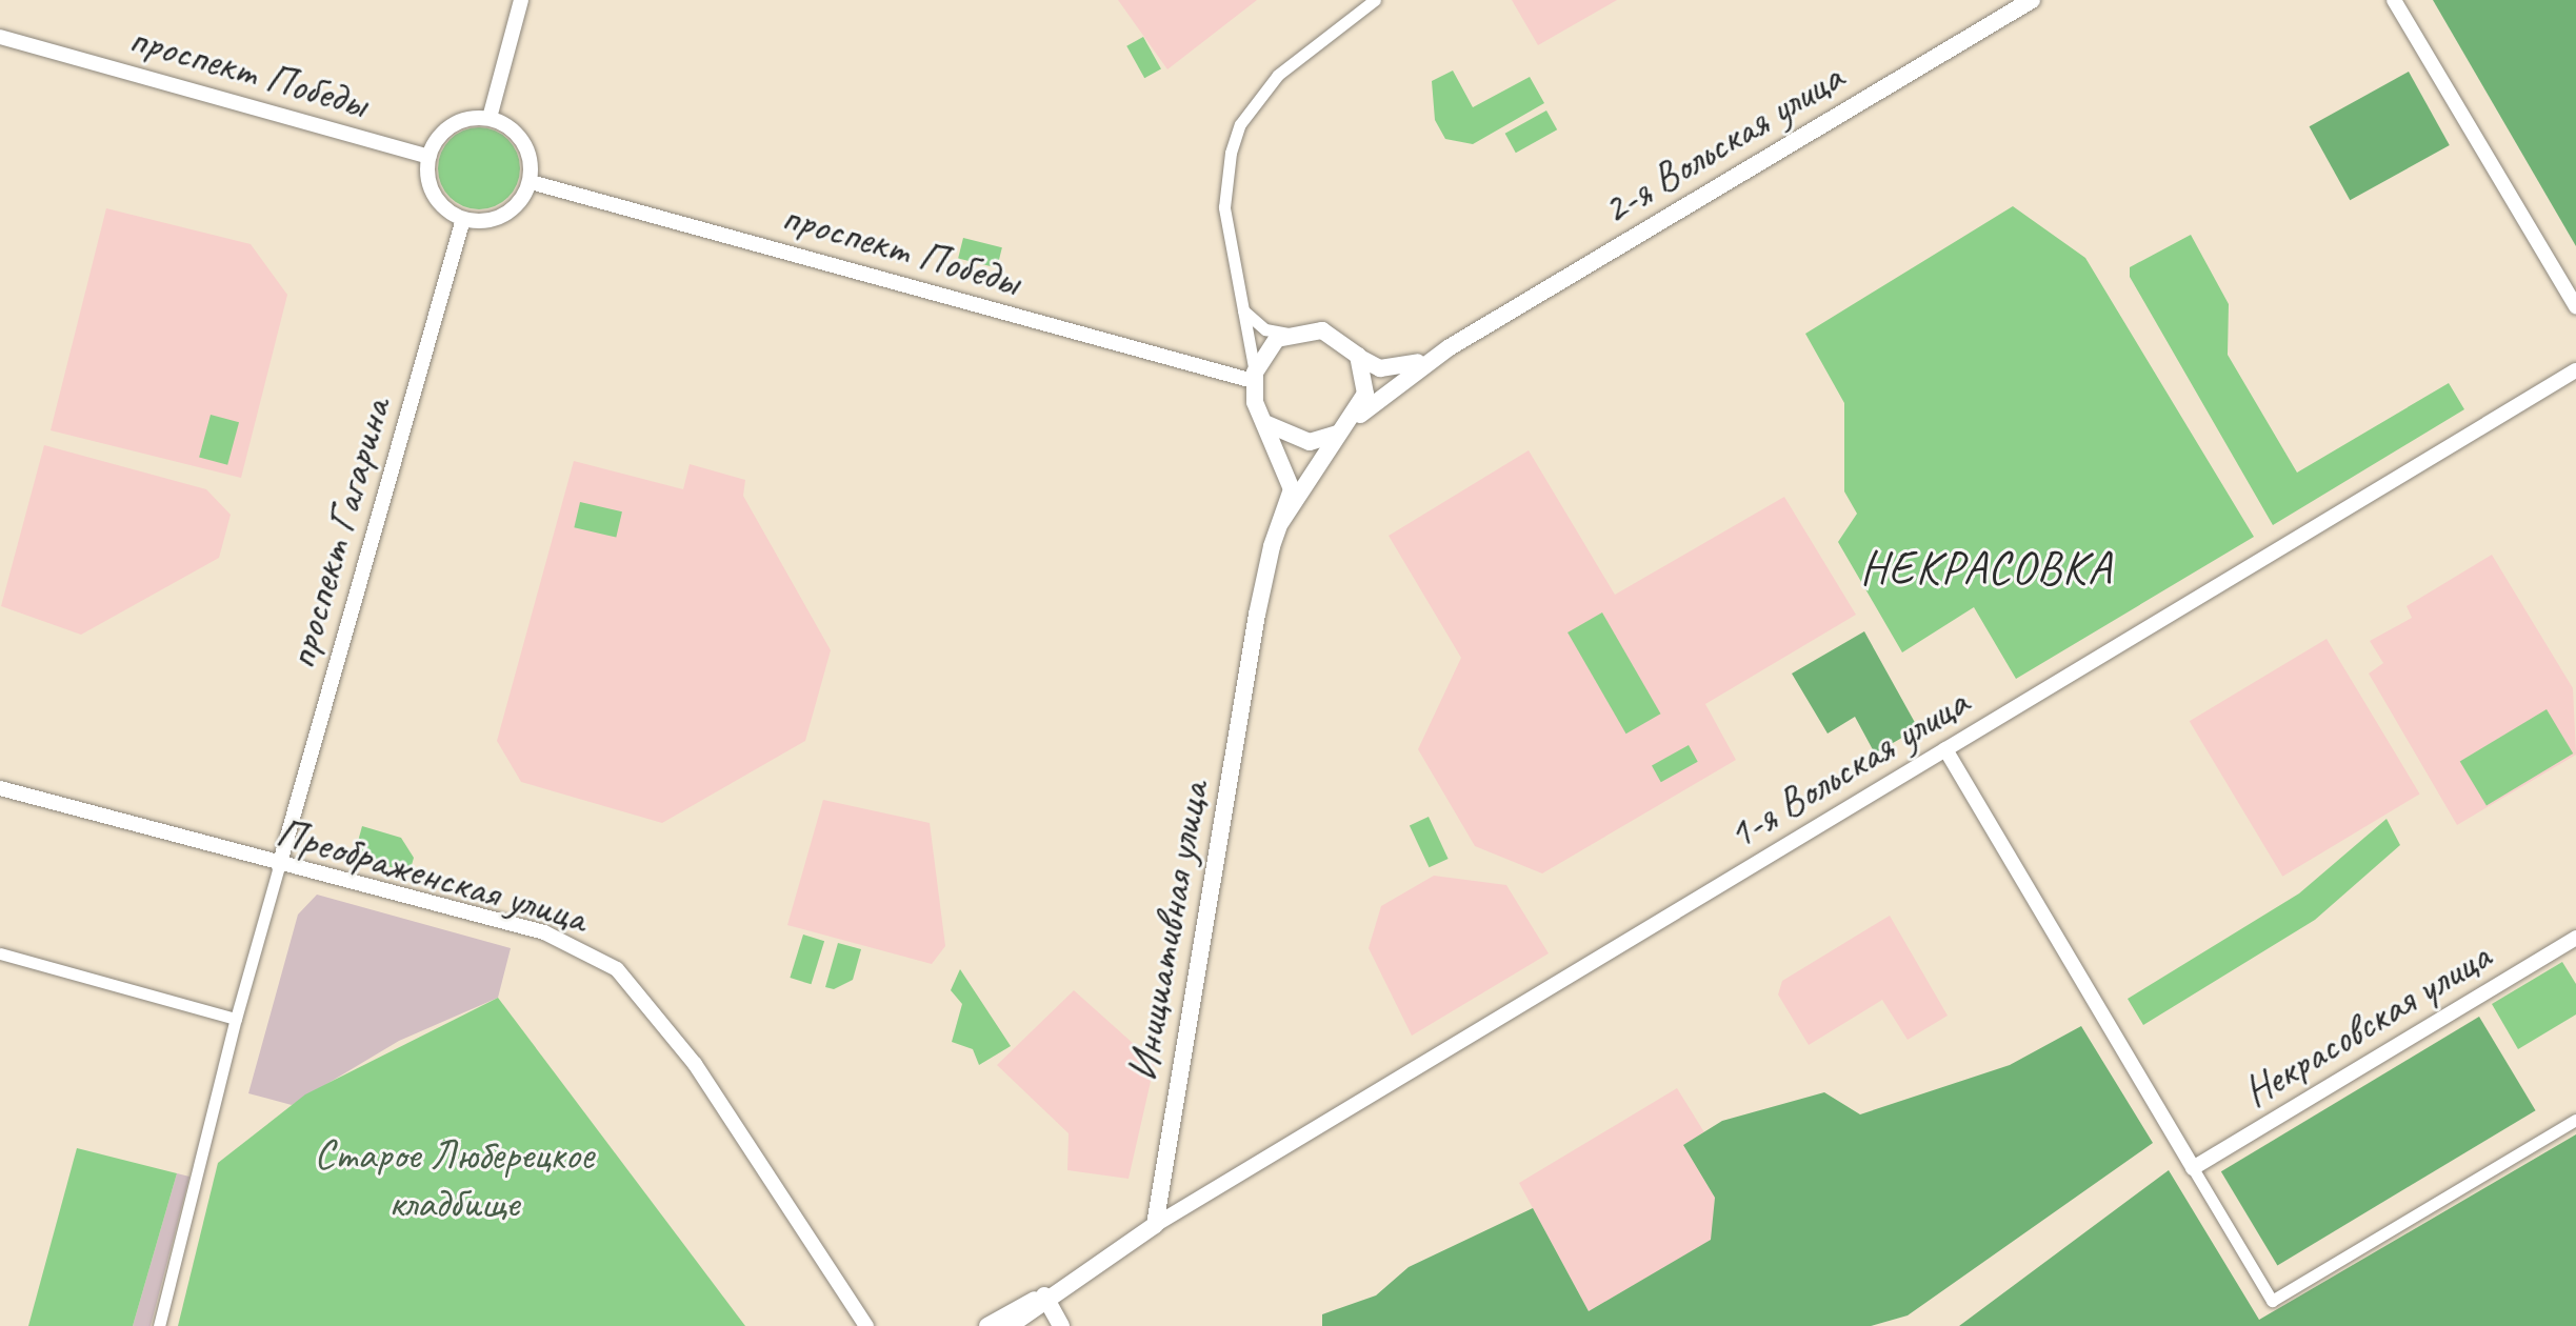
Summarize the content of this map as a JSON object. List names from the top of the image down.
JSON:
{
  "streets": {
    "main road": ["2-я Вольская улица", "Инициативная улица"],
    "street": [
      "проспект Победы",
      "проспект Гагарина",
      "1-я Вольская улица",
      "Преображенская улица",
      "Некрасовская улица"
    ]
  },
  "crossings": [
    ["проспект Победы", "2-я Вольская улица"],
    ["проспект Победы", "проспект Гагарина"],
    ["проспект Победы", "Инициативная улица"],
    ["2-я Вольская улица", "Инициативная улица"],
    ["проспект Гагарина", "Преображенская улица"],
    ["1-я Вольская улица", "Инициативная улица"]
  ],
  "districts": ["НЕКРАСОВКА"],
  "parks": ["Старое Люберецкое кладбище"]
}
